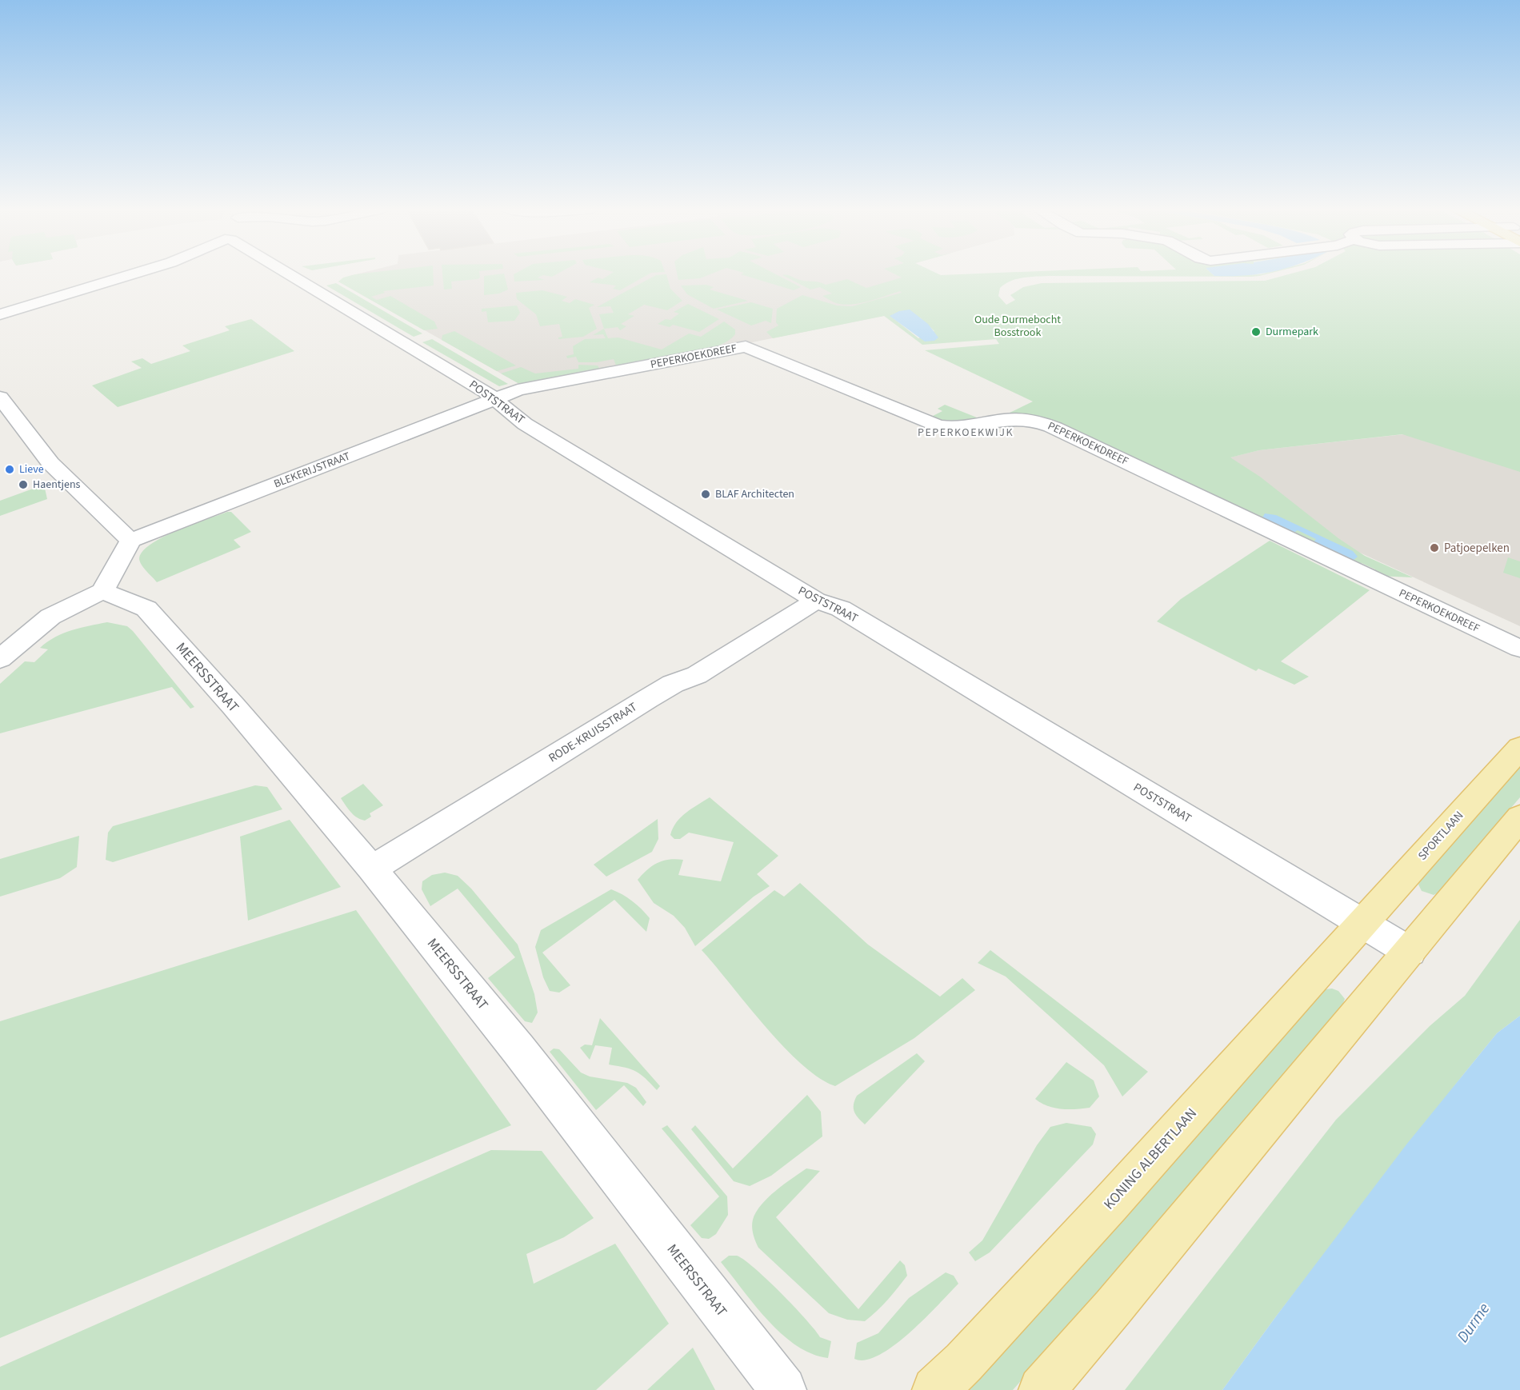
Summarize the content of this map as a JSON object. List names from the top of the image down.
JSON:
{
  "streets": {
    "main road": ["SPORTLAAN", "KONING ALBERTLAAN"],
    "street": [
      "PEPERKOEKDREEF",
      "POSTSTRAAT",
      "BLEKERIJSTRAAT",
      "MEERSSTRAAT",
      "RODE-KRUISSTRAAT"
    ]
  },
  "crossings": [
    ["PEPERKOEKDREEF", "POSTSTRAAT"],
    ["PEPERKOEKDREEF", "BLEKERIJSTRAAT"],
    ["POSTSTRAAT", "BLEKERIJSTRAAT"],
    ["POSTSTRAAT", "RODE-KRUISSTRAAT"],
    ["POSTSTRAAT", "SPORTLAAN"],
    ["POSTSTRAAT", "KONING ALBERTLAAN"],
    ["MEERSSTRAAT", "RODE-KRUISSTRAAT"],
    ["SPORTLAAN", "KONING ALBERTLAAN"]
  ],
  "districts": ["PEPERKOEKWIJK"],
  "water": ["Durme"],
  "parks": ["Oude Durmebocht Bosstrook"],
  "places": [
    "Durmepark",
    "Lieve",
    "Haentjens",
    "BLAF Architecten",
    "Patjoepelken"
  ]
}
